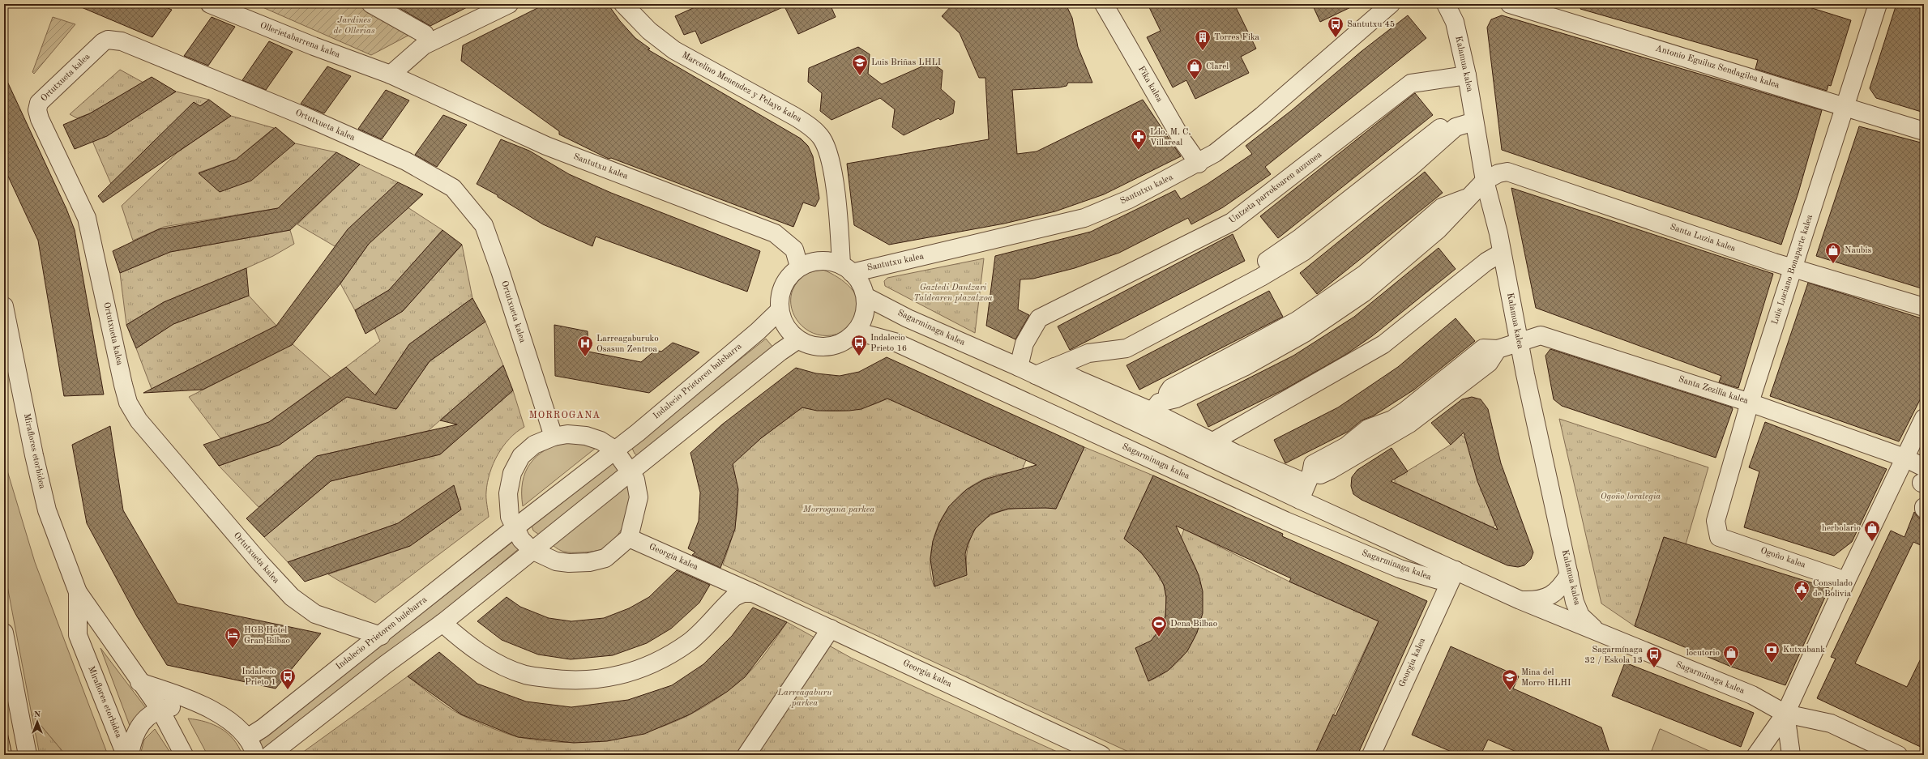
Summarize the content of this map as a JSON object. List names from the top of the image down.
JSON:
{
  "streets": {
    "street": [
      "Ollerietabarrena kalea",
      "Kalamua kalea",
      "Antonio Eguiluz Sendagilea kalea",
      "Ortutxueta kalea",
      "Fika kalea",
      "Marcelino Menendez y Pelayo kalea",
      "Santutxu kalea",
      "Untzeta parrokoaren auzunea",
      "Santa Luzia kalea",
      "Luis Luciano Bonaparte kalea",
      "Sagarminaga kalea",
      "Indalecio Prietoren bulebarra",
      "Santa Zezilia kalea",
      "Miraflores etorbidea",
      "Georgia kalea",
      "Ogoño kalea"
    ]
  },
  "crossings": [
    ["Ollerietabarrena kalea", "Santutxu kalea"],
    ["Kalamua kalea", "Untzeta parrokoaren auzunea"],
    ["Kalamua kalea", "Santa Luzia kalea"],
    ["Kalamua kalea", "Sagarminaga kalea"],
    ["Kalamua kalea", "Santa Zezilia kalea"],
    ["Antonio Eguiluz Sendagilea kalea", "Luis Luciano Bonaparte kalea"],
    ["Ortutxueta kalea", "Indalecio Prietoren bulebarra"],
    ["Fika kalea", "Santutxu kalea"],
    ["Marcelino Menendez y Pelayo kalea", "Santutxu kalea"],
    ["Marcelino Menendez y Pelayo kalea", "Sagarminaga kalea"],
    ["Marcelino Menendez y Pelayo kalea", "Indalecio Prietoren bulebarra"],
    ["Santutxu kalea", "Sagarminaga kalea"],
    ["Santutxu kalea", "Indalecio Prietoren bulebarra"],
    ["Untzeta parrokoaren auzunea", "Sagarminaga kalea"],
    ["Santa Luzia kalea", "Luis Luciano Bonaparte kalea"],
    ["Luis Luciano Bonaparte kalea", "Santa Zezilia kalea"],
    ["Luis Luciano Bonaparte kalea", "Ogoño kalea"],
    ["Sagarminaga kalea", "Indalecio Prietoren bulebarra"],
    ["Sagarminaga kalea", "Georgia kalea"],
    ["Indalecio Prietoren bulebarra", "Miraflores etorbidea"]
  ],
  "districts": ["MORROGANA"],
  "parks": [
    "Jardines de Ollerias",
    "Gaztedi Dantzari Taldearen plazatxoa",
    "Ogoño lorategia",
    "Morrogana parkea",
    "Larreagaburu parkea"
  ],
  "places": {
    "bus stop": [
      "Santutxu 45",
      "Indalecio Prieto 16",
      "Sagarmínaga 32 / Eskola 13",
      "Indalecio Prieto 1"
    ],
    "building": ["Torres Fika"],
    "school or university": ["Luis Briñas LHLI", "Mina del Morro HLHI"],
    "shop": [
      "Clarel",
      "Naubis",
      "herbolario",
      "locutorio"
    ],
    "pharmacy": ["Ldo. M. C. Villareal"],
    "hospital": ["Larreagaburuko Osasun Zentroa"],
    "public building": ["Consulado de Bolivia"],
    "sports": ["Dena Bilbao"],
    "hotel": ["HGB Hotel Gran Bilbao"],
    "bank": ["Kutxabank"]
  },
  "north": "top"
}
